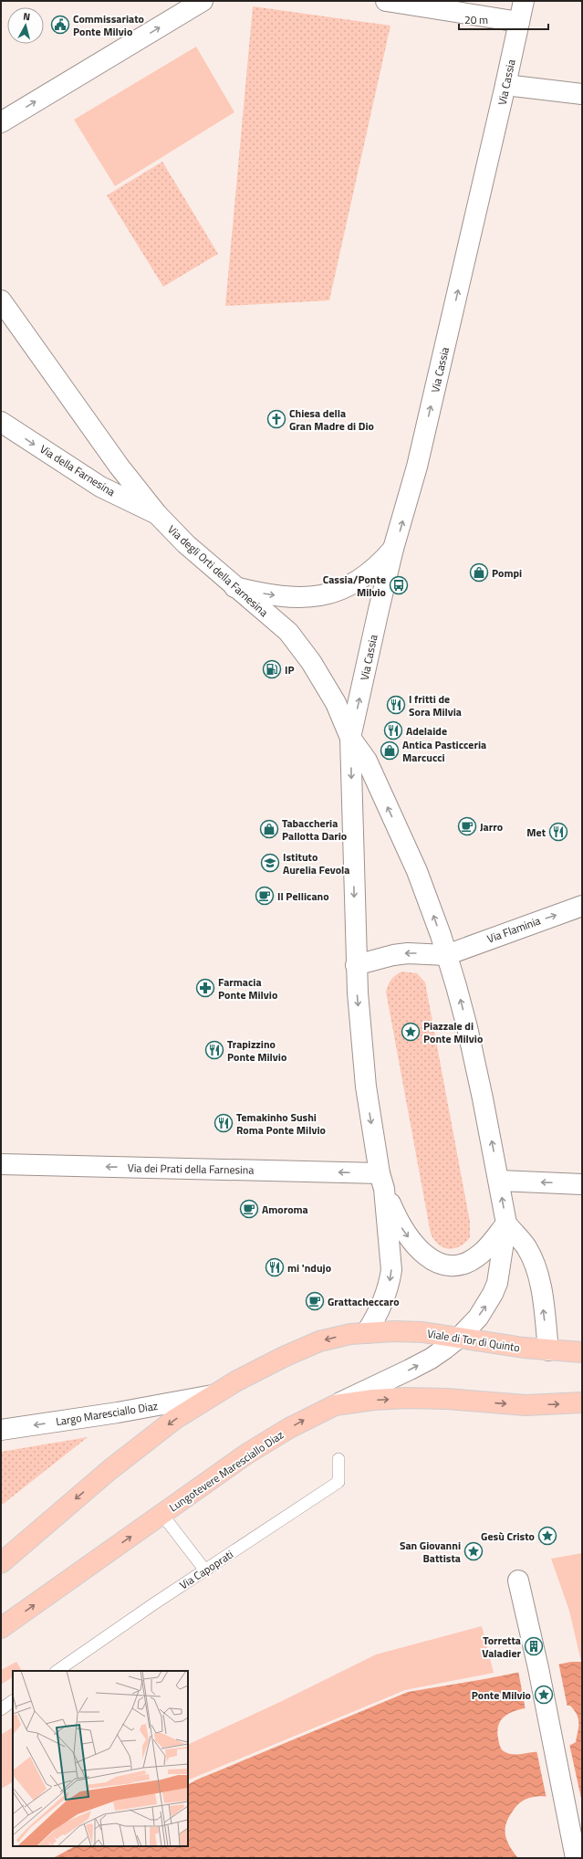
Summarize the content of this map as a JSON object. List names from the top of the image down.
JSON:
{
  "streets": {
    "main road": ["Viale di Tor di Quinto", "Lungotevere Maresciallo Diaz"],
    "street": [
      "Via Cassia",
      "Via della Farnesina",
      "Via degli Orti della Farnesina",
      "Via Flaminia",
      "Via dei Prati della Farnesina",
      "Largo Maresciallo Diaz"
    ],
    "lane": ["Via Capoprati"]
  },
  "crossings": [
    ["Via Cassia", "Via degli Orti della Farnesina"],
    ["Via della Farnesina", "Via degli Orti della Farnesina"]
  ],
  "one_way": [
    "Via Cassia",
    "Via della Farnesina",
    "Via Flaminia",
    "Via dei Prati della Farnesina",
    "Largo Maresciallo Diaz"
  ],
  "places": {
    "public building": ["Commissariato Ponte Milvio"],
    "church": ["Chiesa della Gran Madre di Dio"],
    "shop": ["Pompi", "Antica Pasticceria Marcucci", "Tabaccheria Pallotta Dario"],
    "bus stop": ["Cassia/Ponte Milvio"],
    "fuel station": ["IP"],
    "restaurant": [
      "I fritti de Sora Milvia",
      "Adelaide",
      "Met",
      "Trapizzino Ponte Milvio",
      "Temakinho Sushi Roma Ponte Milvio",
      "mi 'ndujo"
    ],
    "cafe": [
      "Jarro",
      "Il Pellicano",
      "Amoroma",
      "Grattacheccaro"
    ],
    "school or university": ["Istituto Aurelia Fevola"],
    "pharmacy": ["Farmacia Ponte Milvio"],
    "place": [
      "Piazzale di Ponte Milvio",
      "Gesù Cristo",
      "San Giovanni Battista",
      "Ponte Milvio"
    ],
    "building": ["Torretta Valadier"]
  },
  "scale_bar": "20 m",
  "north": "top"
}
